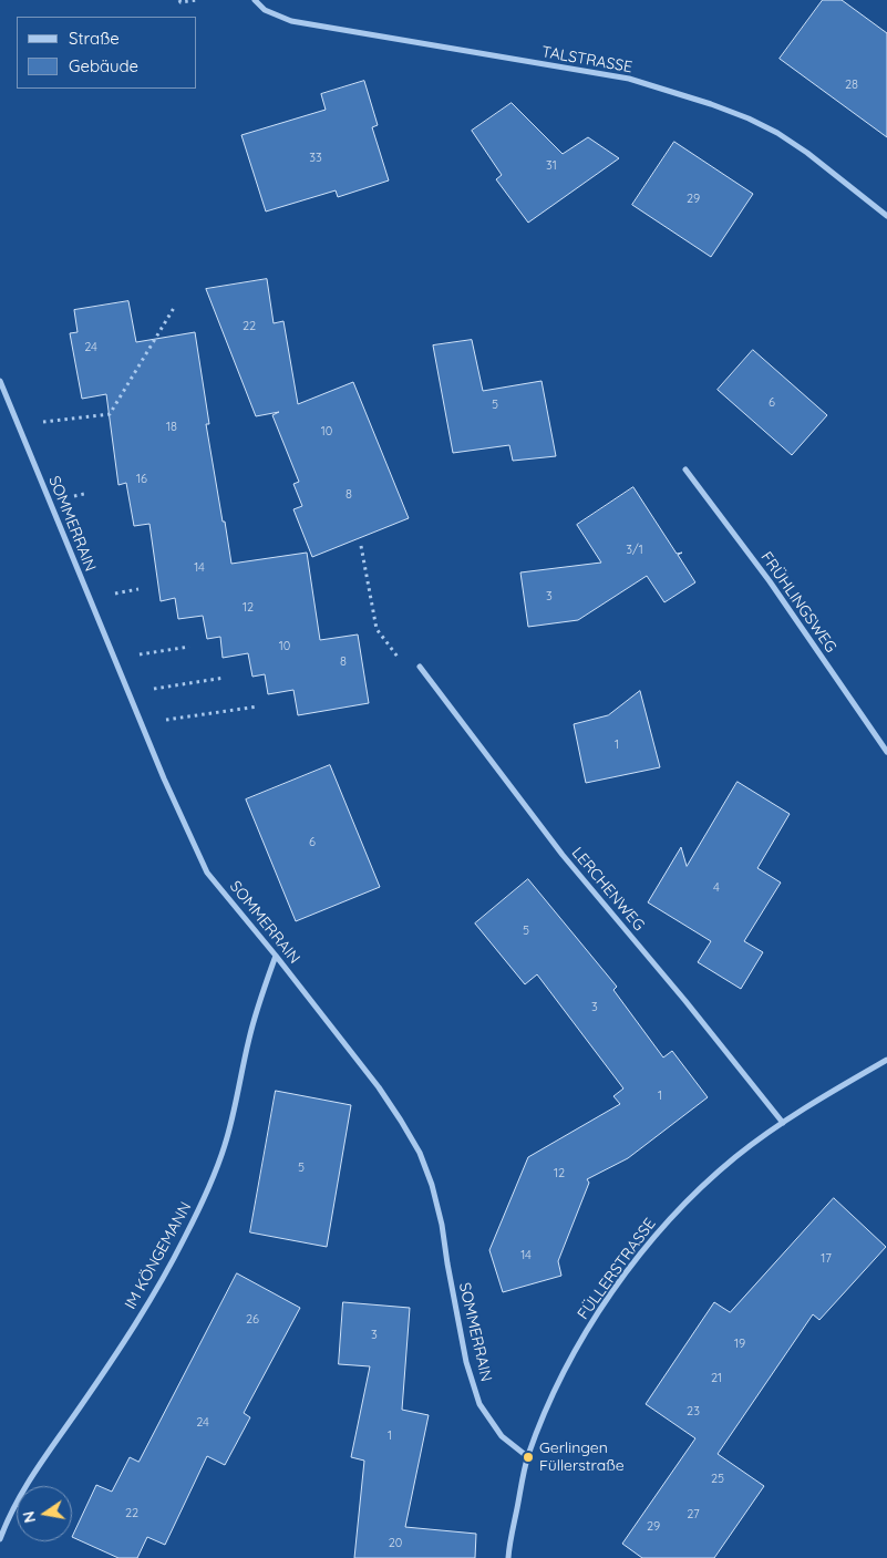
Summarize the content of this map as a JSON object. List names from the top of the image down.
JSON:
{
  "streets": {
    "street": [
      "TALSTRASSE",
      "SOMMERRAIN",
      "FRÜHLINGSWEG",
      "LERCHENWEG",
      "IM KÖNGEMANN",
      "FÜLLERSTRASSE"
    ]
  },
  "crossings": [
    ["SOMMERRAIN", "IM KÖNGEMANN"],
    ["SOMMERRAIN", "FÜLLERSTRASSE"],
    ["LERCHENWEG", "FÜLLERSTRASSE"]
  ],
  "places": ["Gerlingen Füllerstraße"],
  "house_numbers": [
    "28",
    "33",
    "31",
    "29",
    "22",
    "24",
    "6",
    "5",
    "18",
    "10",
    "16",
    "8",
    "3/1",
    "14",
    "3",
    "12",
    "10",
    "8",
    "1",
    "6",
    "4",
    "5",
    "3",
    "1",
    "5",
    "12",
    "14",
    "17",
    "26",
    "3",
    "19",
    "21",
    "23",
    "24",
    "1",
    "25",
    "22",
    "27",
    "29",
    "20"
  ],
  "legend": ["Straße", "Gebäude"],
  "north": "left"
}
